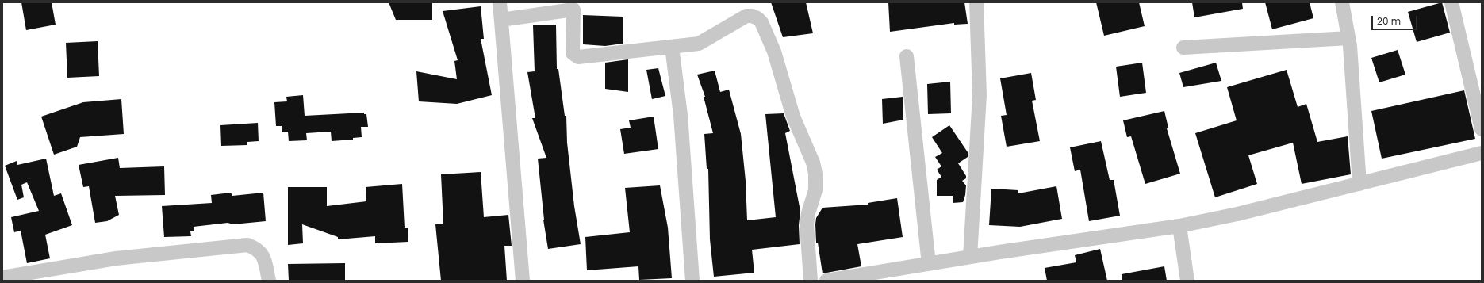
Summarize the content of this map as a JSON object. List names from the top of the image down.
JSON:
{
  "scale_bar": "20 m"
}
